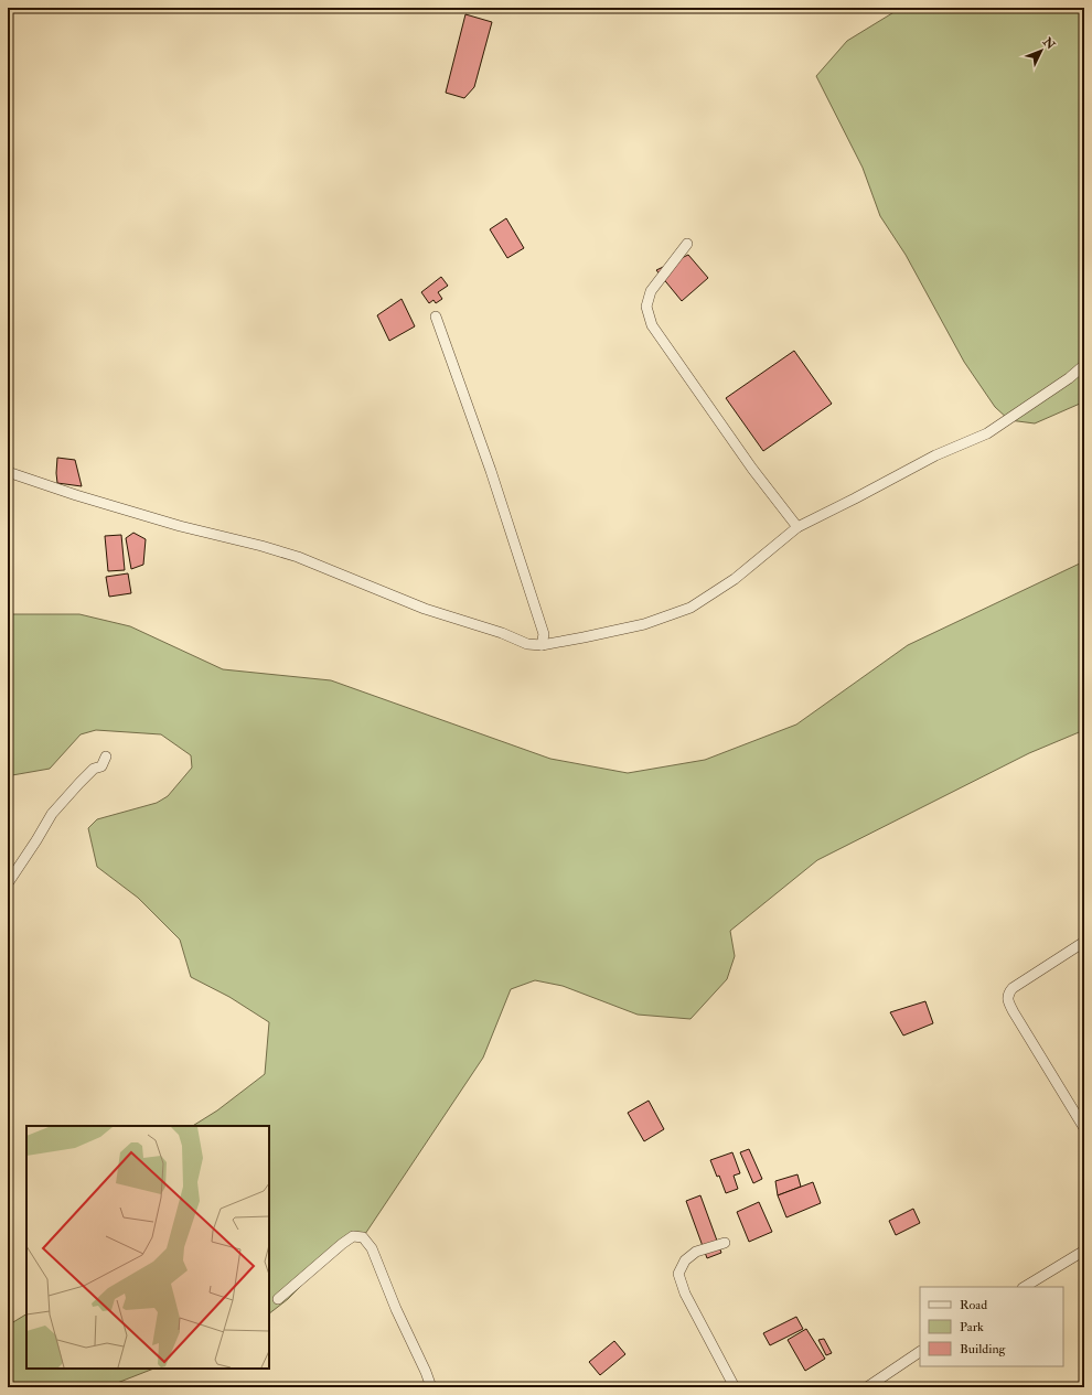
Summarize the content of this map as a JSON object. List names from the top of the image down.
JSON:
{
  "legend": ["Road", "Park", "Building"],
  "north": "top right"
}
